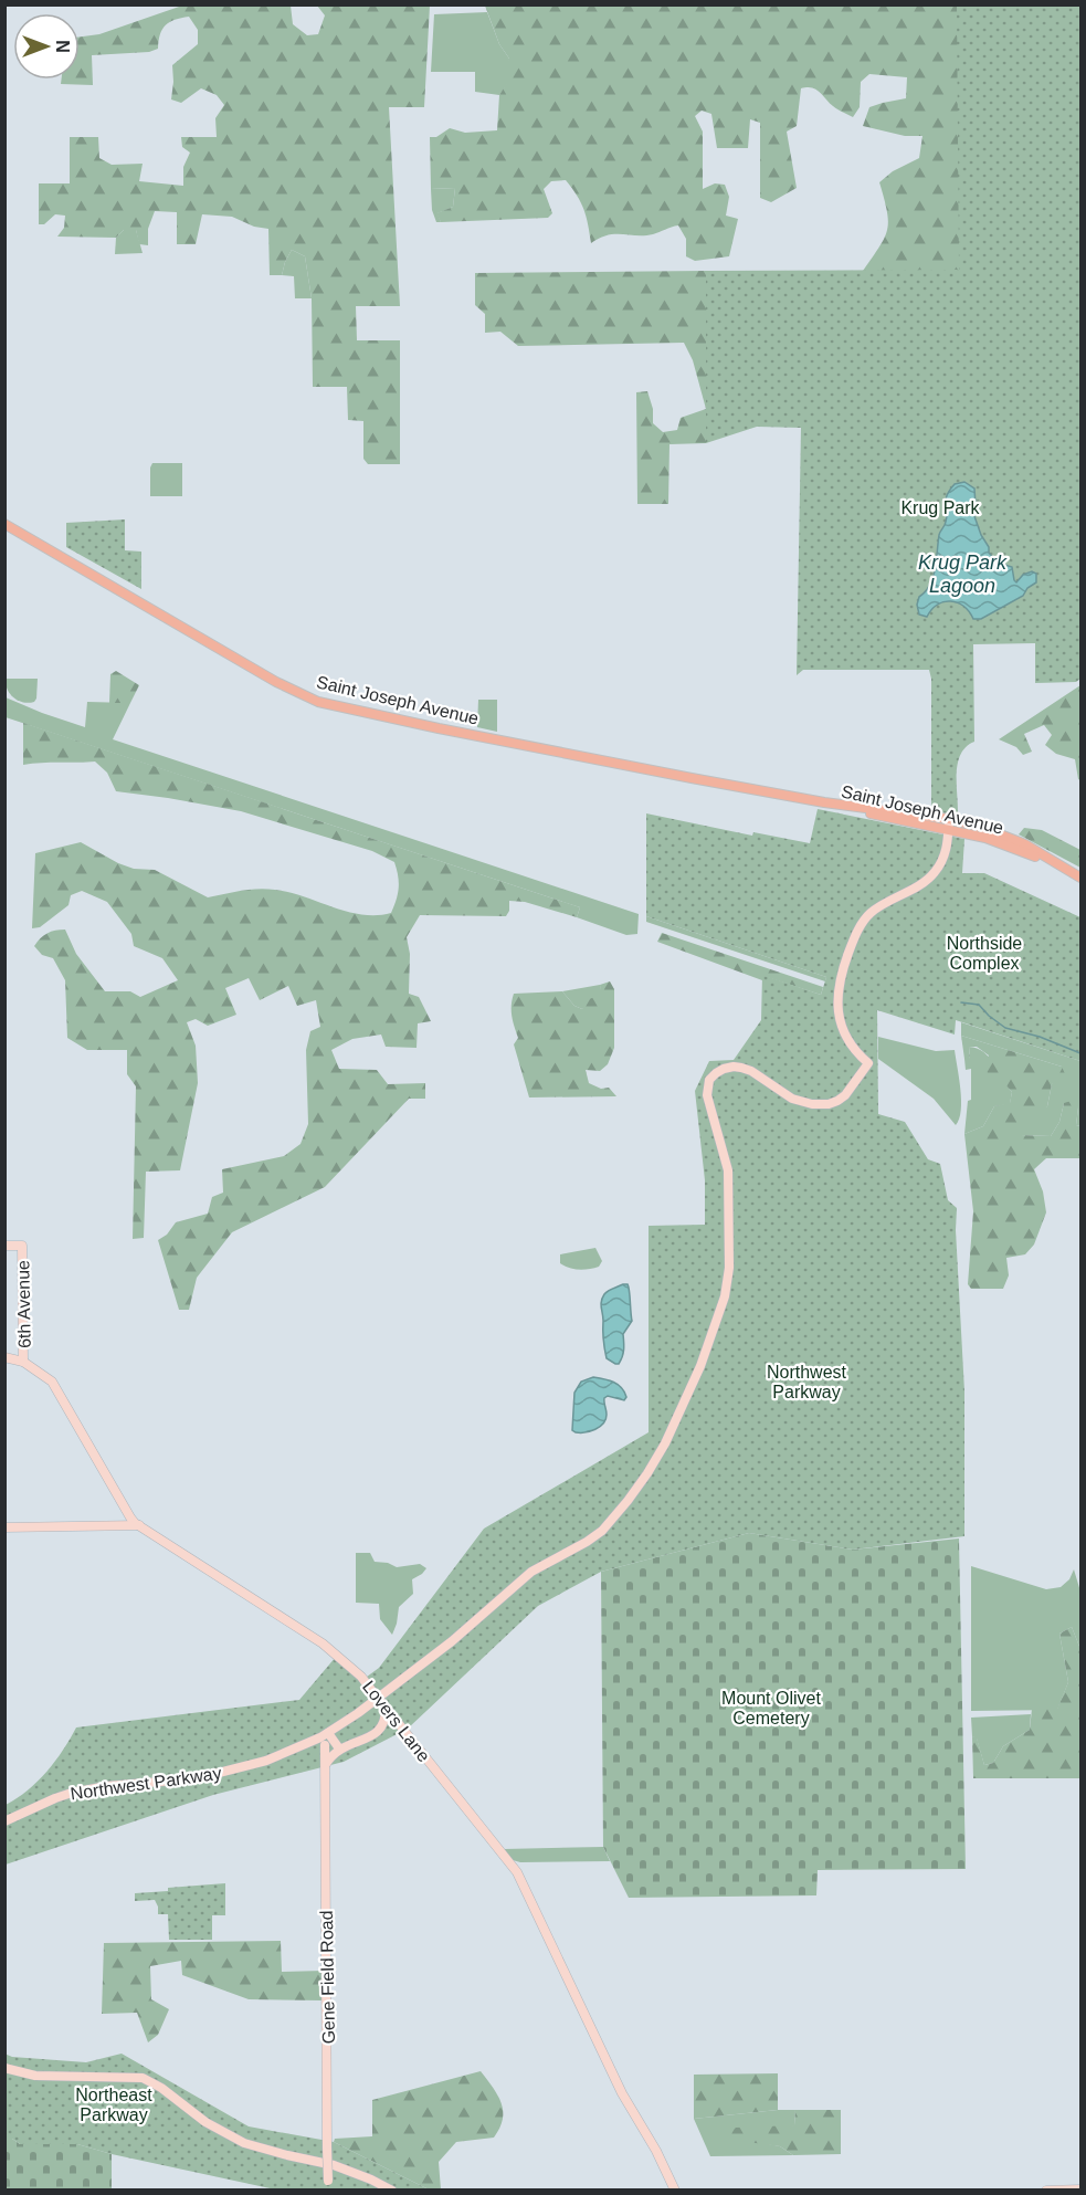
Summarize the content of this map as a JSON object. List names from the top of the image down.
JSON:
{
  "streets": {
    "main road": ["Saint Joseph Avenue"],
    "street": [
      "6th Avenue",
      "Lovers Lane",
      "Northwest Parkway",
      "Gene Field Road"
    ]
  },
  "crossings": [
    ["Saint Joseph Avenue", "Northwest Parkway"],
    ["6th Avenue", "Lovers Lane"],
    ["Northwest Parkway", "Gene Field Road"]
  ],
  "water": ["Krug Park Lagoon"],
  "parks": [
    "Krug Park",
    "Northside Complex",
    "Northwest Parkway",
    "Mount Olivet Cemetery",
    "Northeast Parkway"
  ],
  "north": "right"
}
